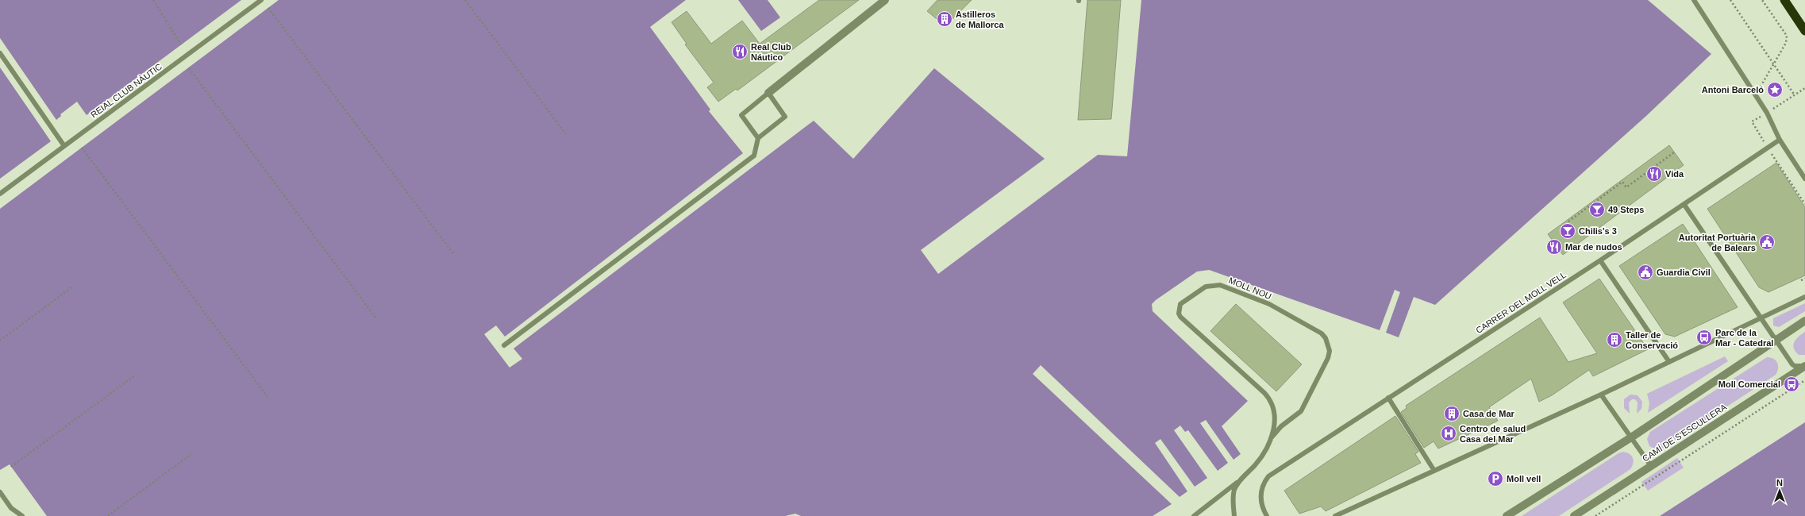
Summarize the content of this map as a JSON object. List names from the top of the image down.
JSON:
{
  "streets": {
    "street": ["CAMÍ DE S'ESCULLERA"],
    "lane": ["REIAL CLUB NÀUTIC", "MOLL NOU", "CARRER DEL MOLL VELL"]
  },
  "places": {
    "building": ["Astilleros de Mallorca", "Taller de Conservació", "Casa de Mar"],
    "restaurant": ["Real Club Náutico", "Vida", "Mar de nudos"],
    "place": ["Antoni Barceló"],
    "bar": ["49 Steps", "Chilis's 3"],
    "public building": ["Autoritat Portuària de Balears", "Guardia Civil"],
    "bus stop": ["Parc de la Mar - Catedral", "Moll Comercial"],
    "hospital": ["Centro de salud Casa del Mar"],
    "parking": ["Moll vell"]
  },
  "north": "top"
}
